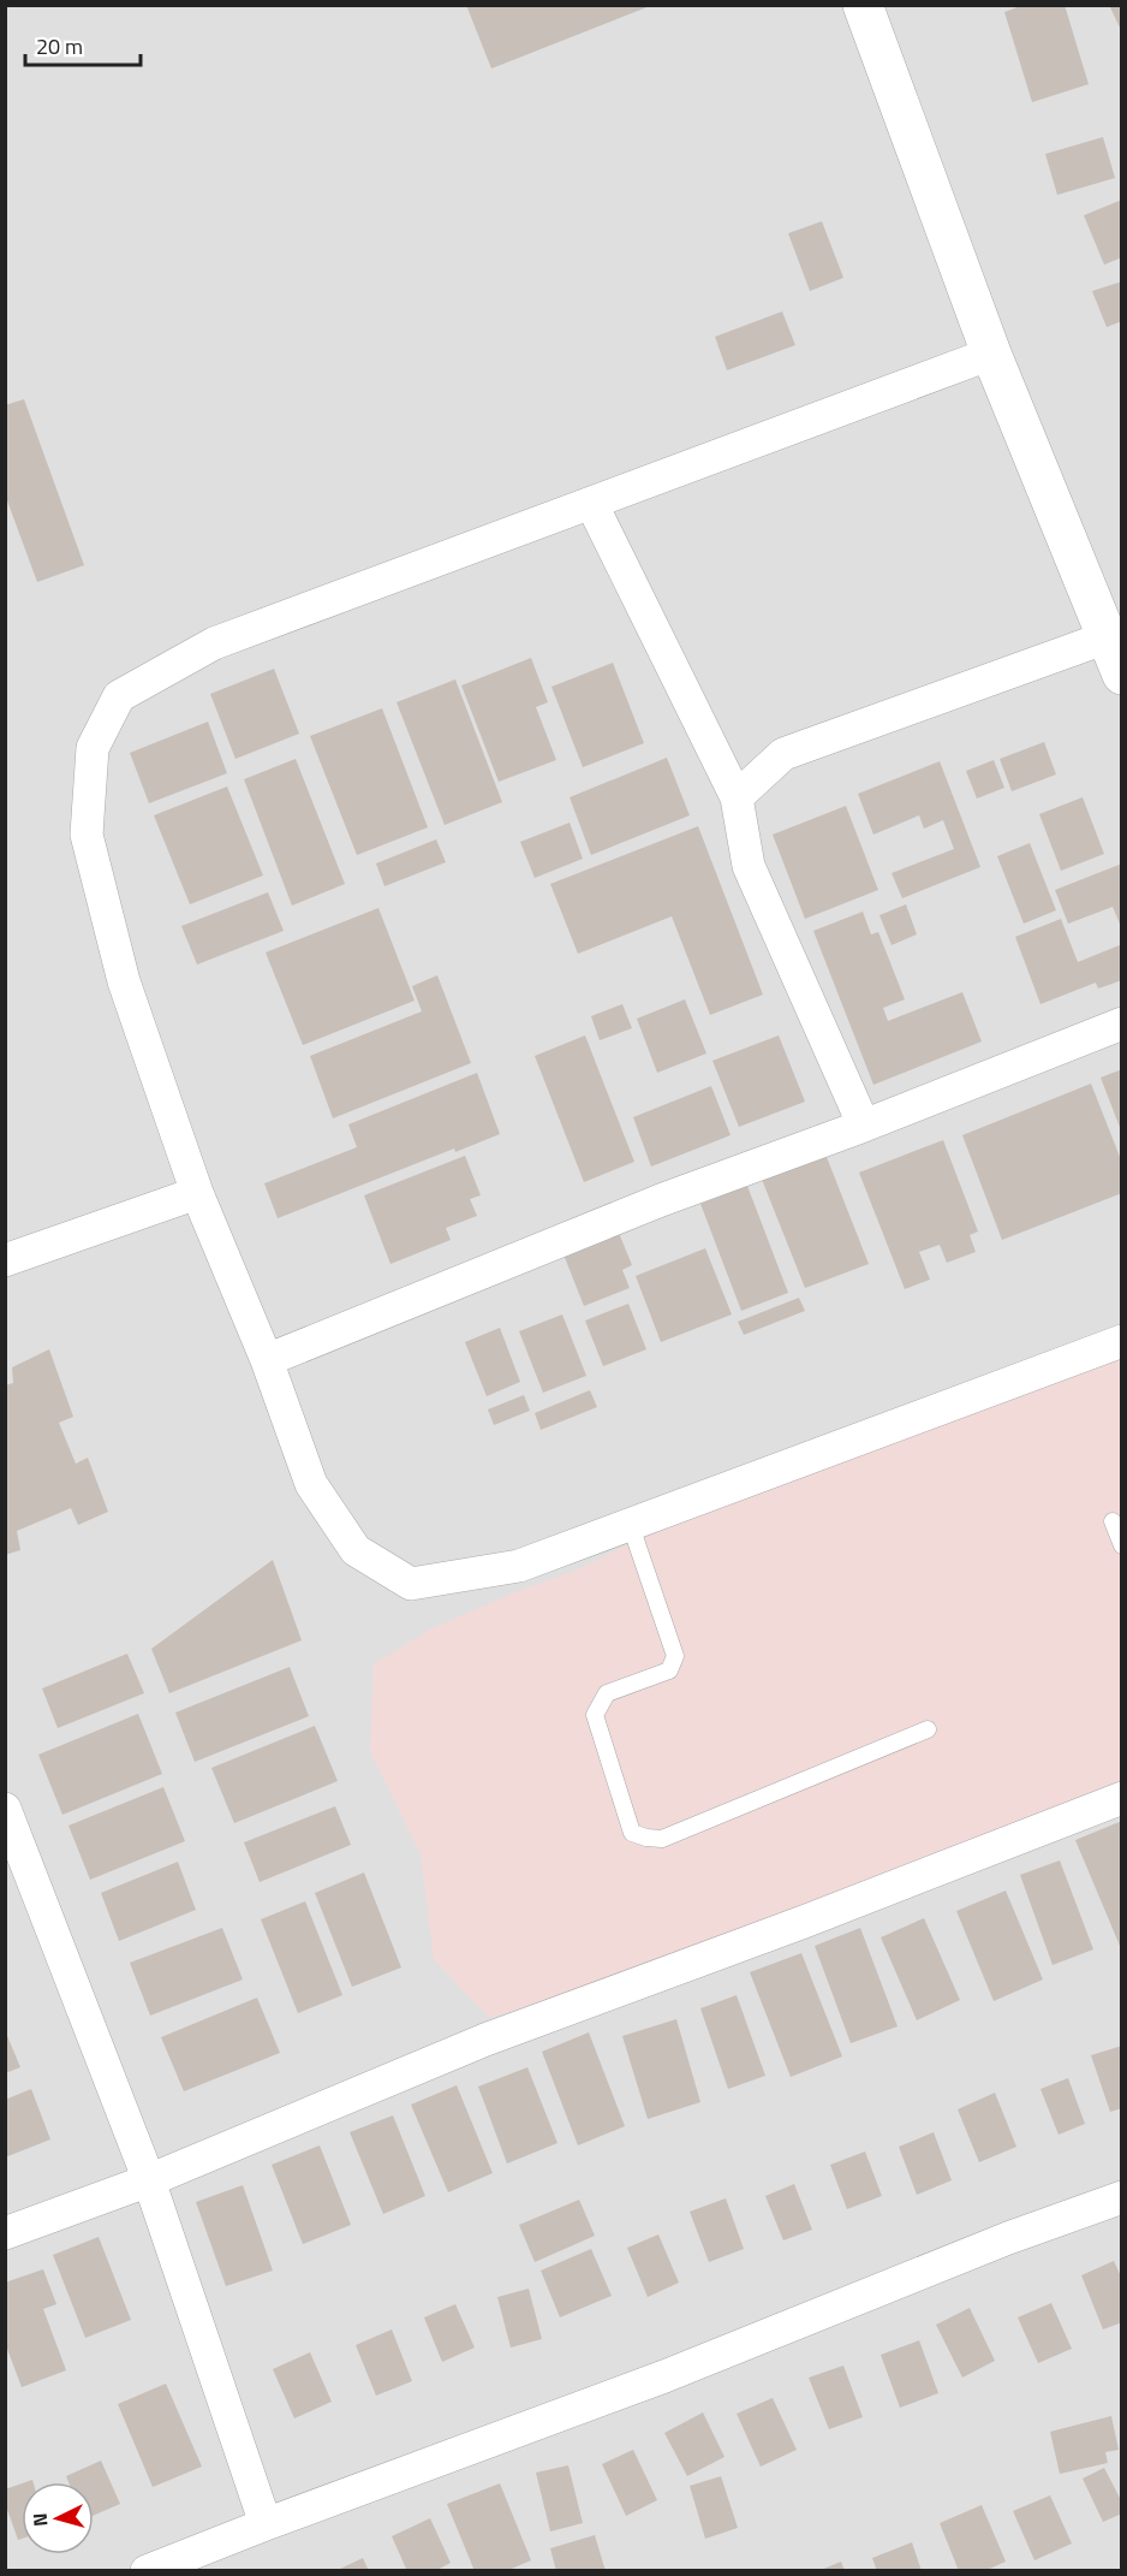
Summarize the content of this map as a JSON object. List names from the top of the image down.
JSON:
{
  "scale_bar": "20 m",
  "north": "left"
}
